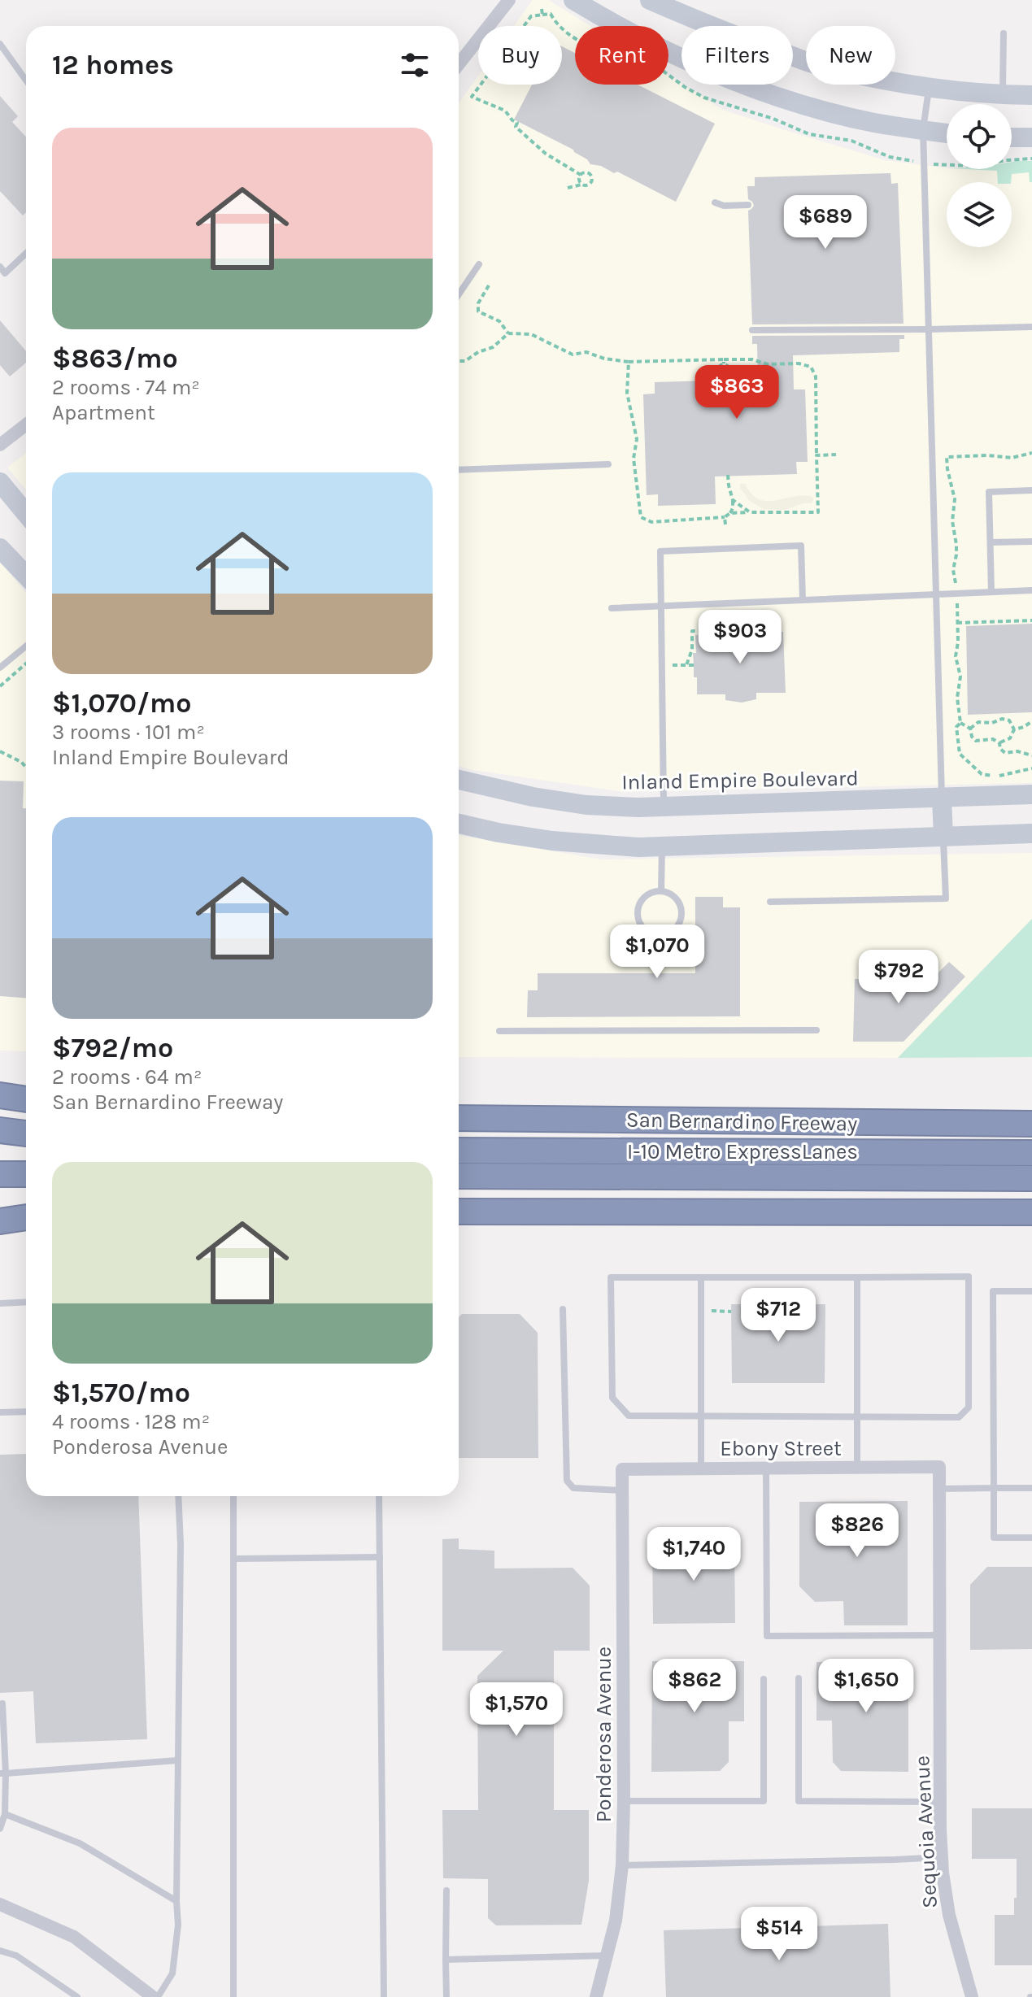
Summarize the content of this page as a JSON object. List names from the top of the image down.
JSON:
{
  "streets": {
    "highway": ["San Bernardino Freeway", "I-10 Metro ExpressLanes"],
    "main road": ["Inland Empire Boulevard"],
    "street": ["Ebony Street", "Ponderosa Avenue", "Sequoia Avenue"]
  },
  "crossings": [
    ["Ebony Street", "Ponderosa Avenue"],
    ["Ebony Street", "Sequoia Avenue"]
  ],
  "page": {
    "chip": [
      "Buy",
      "Rent",
      "Filters",
      "New"
    ],
    "heading": "12 homes",
    "list": [
      {
        "name": "$863/mo",
        "note": "2 rooms · 74 m² · Apartment"
      },
      {
        "name": "$1,070/mo",
        "note": "3 rooms · 101 m² · Inland Empire Boulevard"
      },
      {
        "name": "$792/mo",
        "note": "2 rooms · 64 m² · San Bernardino Freeway"
      },
      {
        "name": "$1,570/mo",
        "note": "4 rooms · 128 m² · Ponderosa Avenue"
      }
    ],
    "price": [
      "$689",
      "$863",
      "$903",
      "$1,070",
      "$792",
      "$712",
      "$826",
      "$1,740",
      "$862",
      "$1,650",
      "$1,570",
      "$514"
    ]
  }
}
